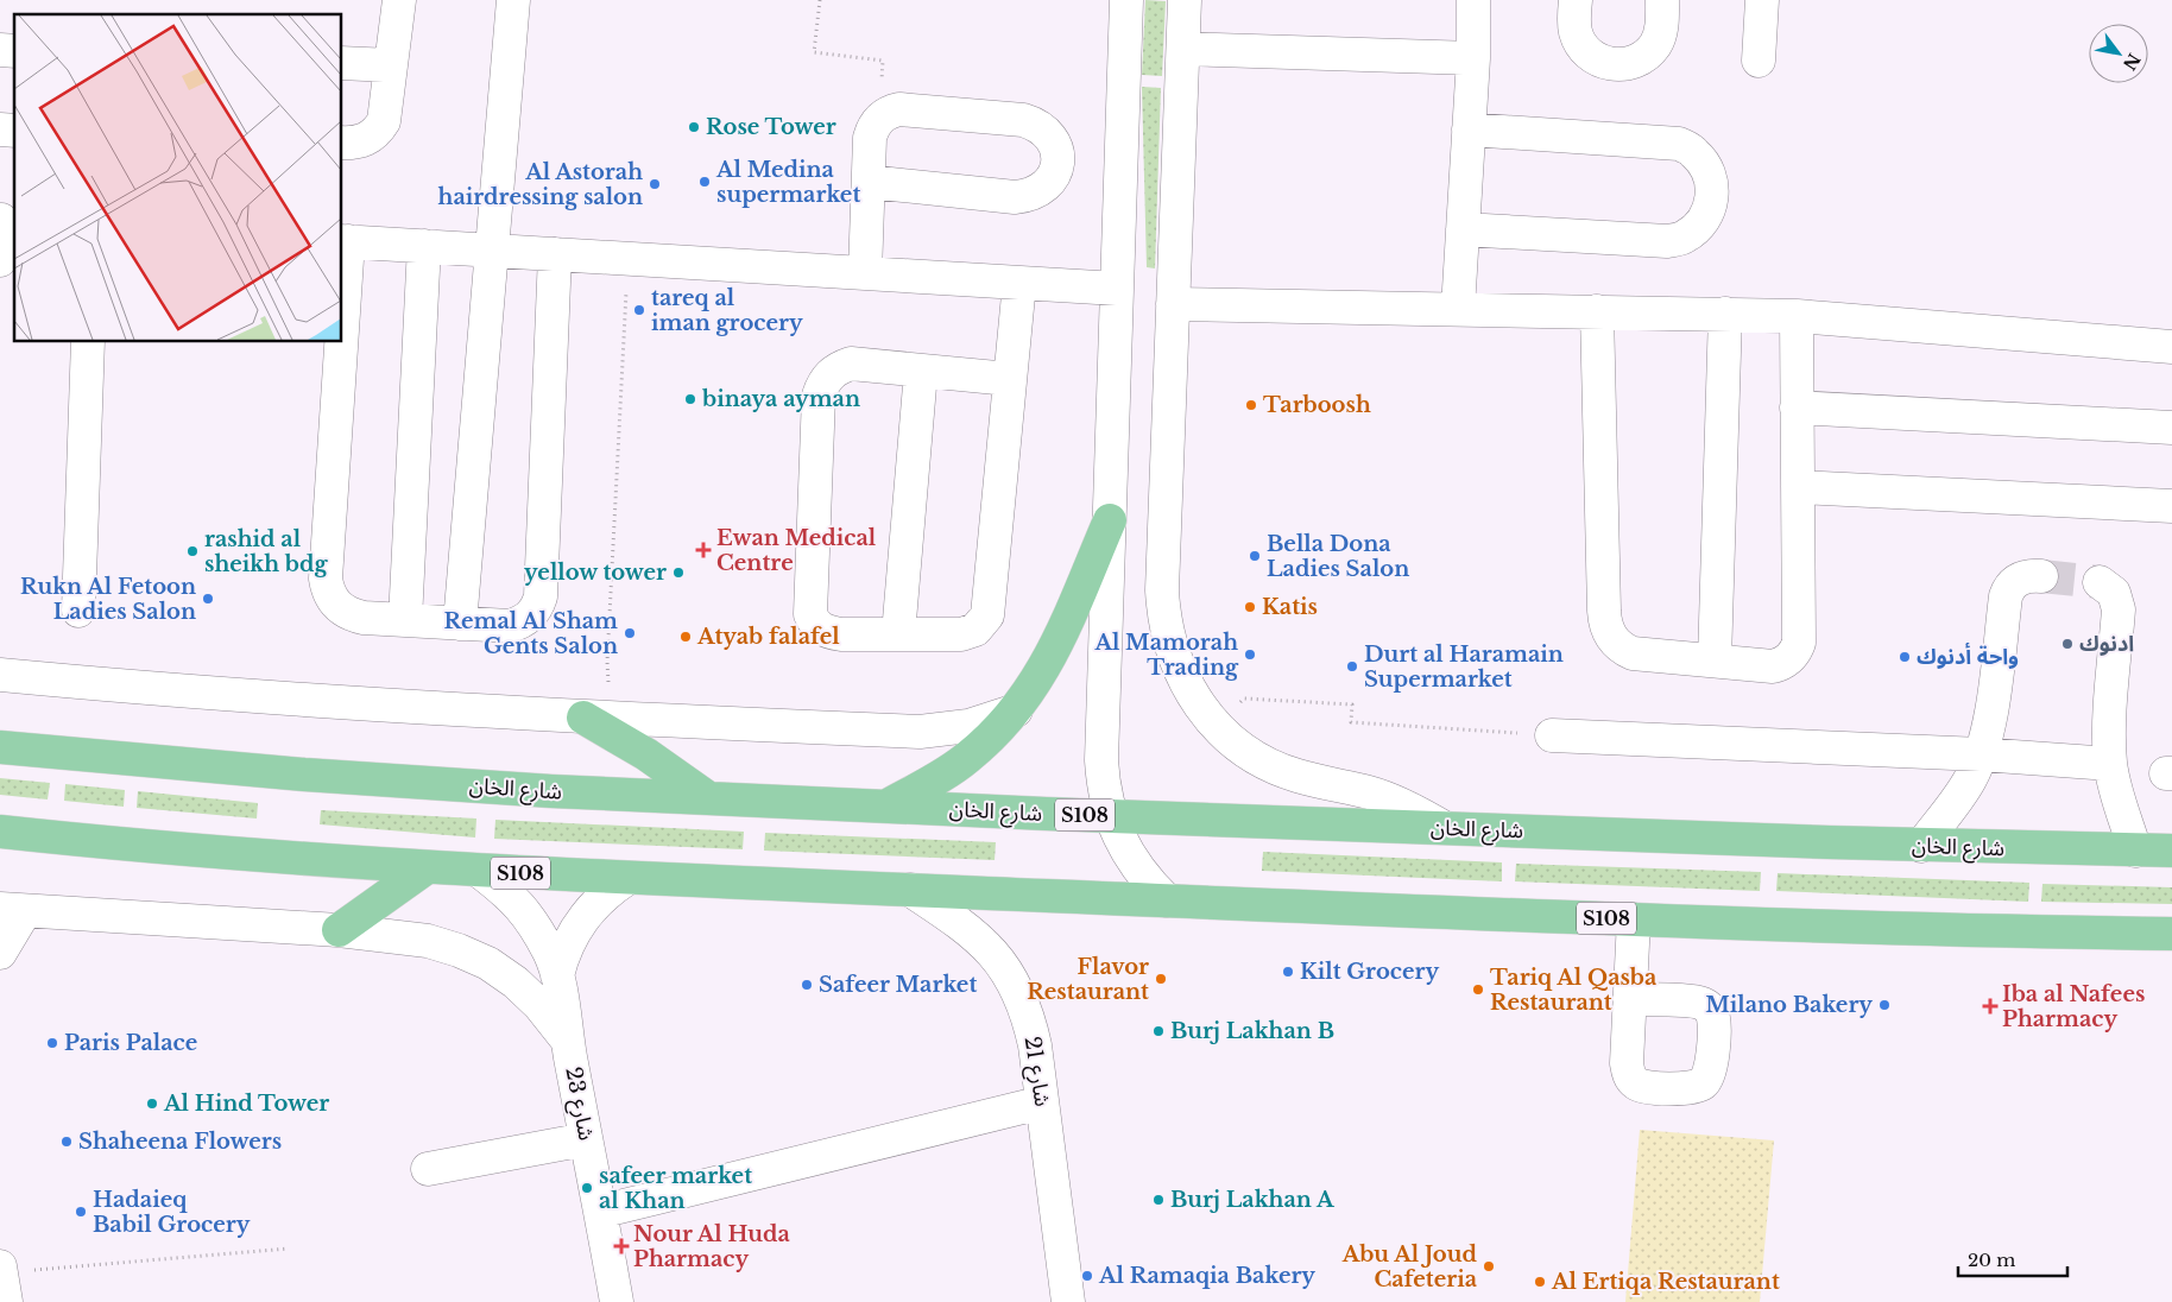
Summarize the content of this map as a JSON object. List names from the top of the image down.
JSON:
{
  "streets": {
    "main road": ["شارع الخان", "S108"],
    "street": ["شارع 21", "شارع 23"]
  },
  "crossings": [
    ["S108", "شارع 21"],
    ["S108", "شارع 23"]
  ],
  "places": {
    "other": [
      "Rose Tower",
      "Al Medina supermarket",
      "Al Astorah hairdressing salon",
      "tareq al iman grocery",
      "binaya ayman",
      "Tarboosh",
      "rashid al sheikh bdg",
      "Bella Dona Ladies Salon",
      "yellow tower",
      "Rukn Al Fetoon Ladies Salon",
      "Katis",
      "Remal Al Sham Gents Salon",
      "Atyab falafel",
      "ادنوك",
      "Al Mamorah Trading",
      "واحة أدنوك",
      "Durt al Haramain Supermarket",
      "Kilt Grocery",
      "Flavor Restaurant",
      "Safeer Market",
      "Tariq Al Qasba Restaurant",
      "Milano Bakery",
      "Burj Lakhan B",
      "Paris Palace",
      "Al Hind Tower",
      "Shaheena Flowers",
      "safeer market al Khan",
      "Burj Lakhan A",
      "Hadaieq Babil Grocery",
      "Abu Al Joud Cafeteria",
      "Al Ramaqia Bakery",
      "Al Ertiqa Restaurant"
    ],
    "health": ["Ewan Medical Centre", "Iba al Nafees Pharmacy", "Nour Al Huda Pharmacy"]
  },
  "scale_bar": "20 m",
  "north": "bottom right"
}
